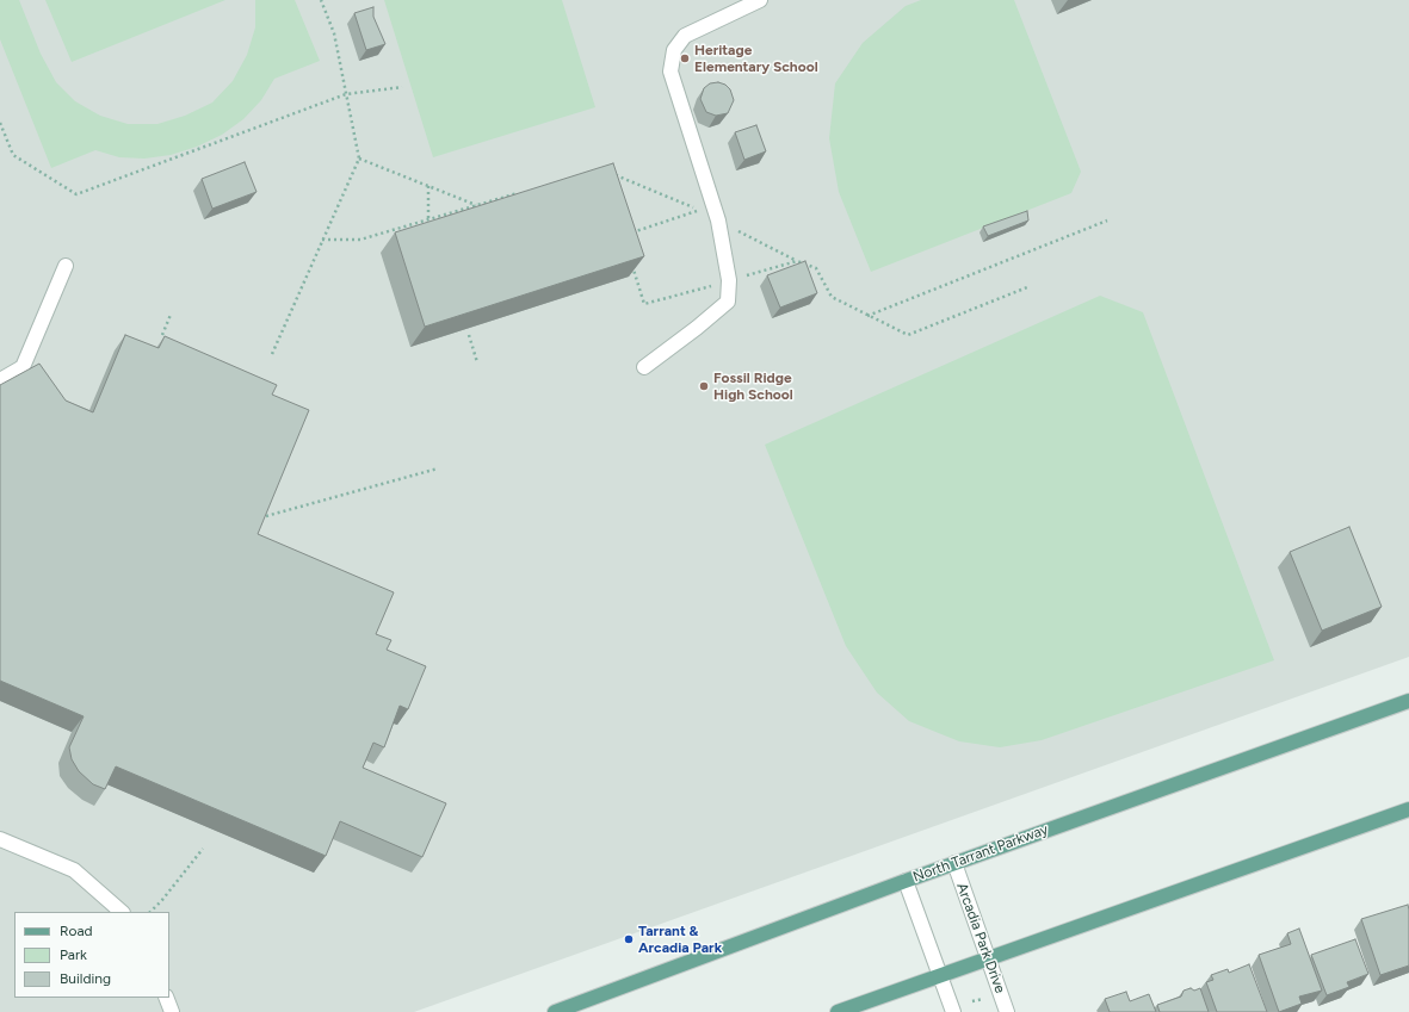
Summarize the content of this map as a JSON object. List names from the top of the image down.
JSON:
{
  "streets": {
    "main road": ["North Tarrant Parkway"],
    "street": ["Arcadia Park Drive"]
  },
  "crossings": [
    ["North Tarrant Parkway", "Arcadia Park Drive"]
  ],
  "places": ["Heritage Elementary School", "Fossil Ridge High School", "Tarrant & Arcadia Park"],
  "legend": ["Road", "Park", "Building"]
}
